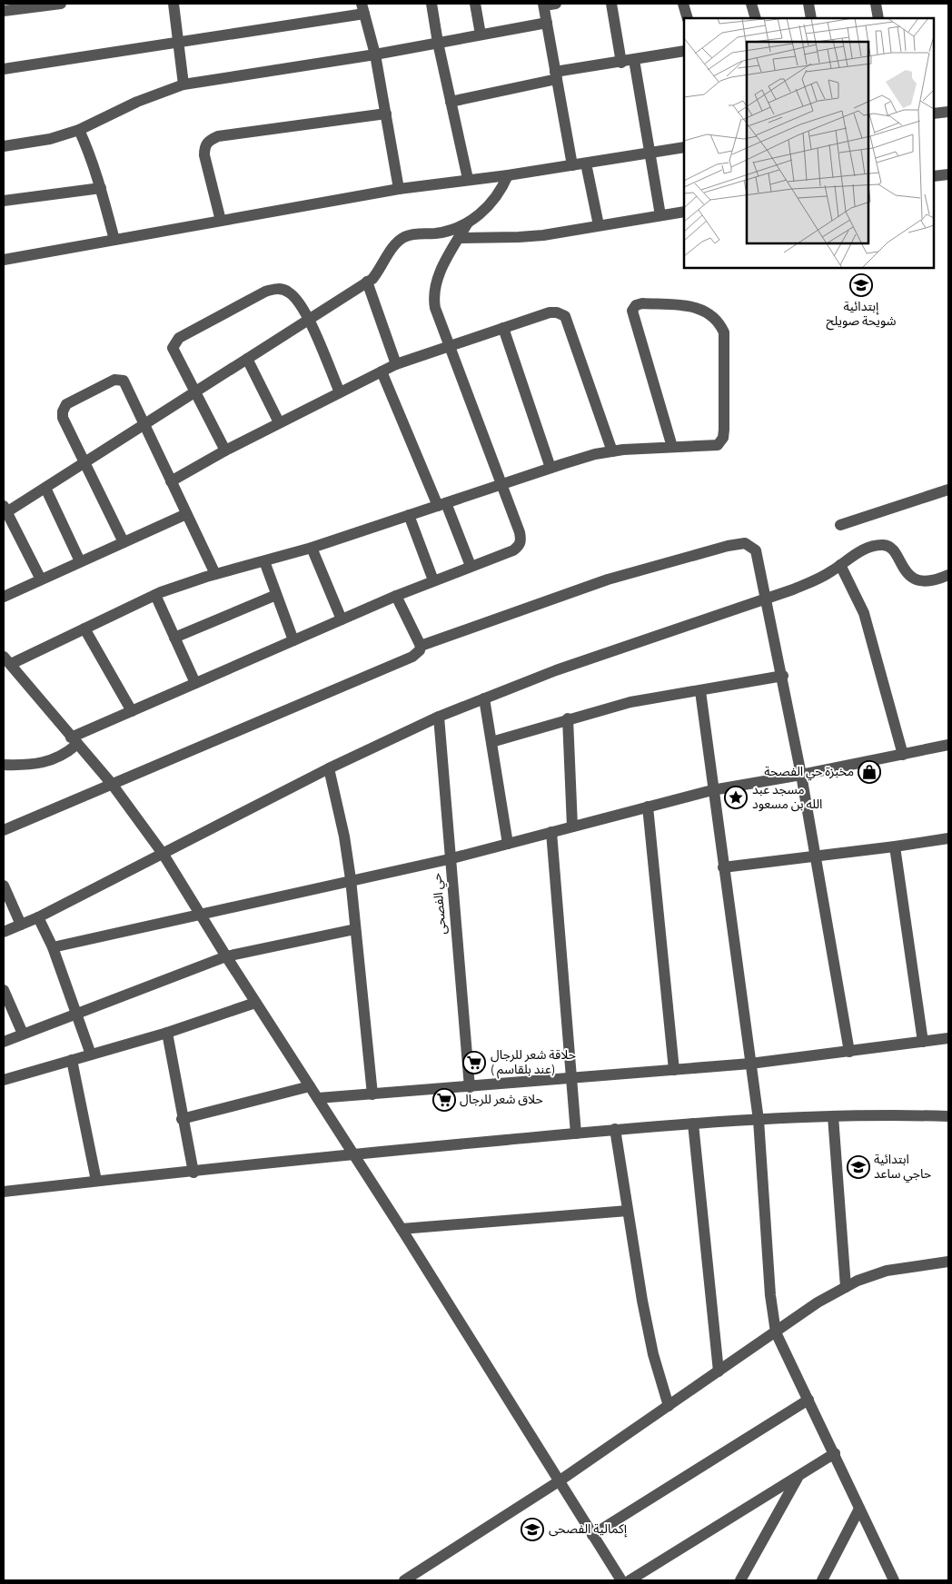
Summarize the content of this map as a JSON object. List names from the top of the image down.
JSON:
{
  "streets": {
    "street": ["حي الفصحى"]
  },
  "places": {
    "school or university": ["إبتدائية شويحة صويلح", "ابتدائية حاجي ساعد", "إكمالية الفصحى"],
    "shop": ["مخبزة حي الفصحة"],
    "place": ["مسجد عبد الله بن مسعود"],
    "supermarket": ["حلاقة شعر للرجال ( عند بلقاسم)", "حلاق شعر للرجال"]
  }
}
